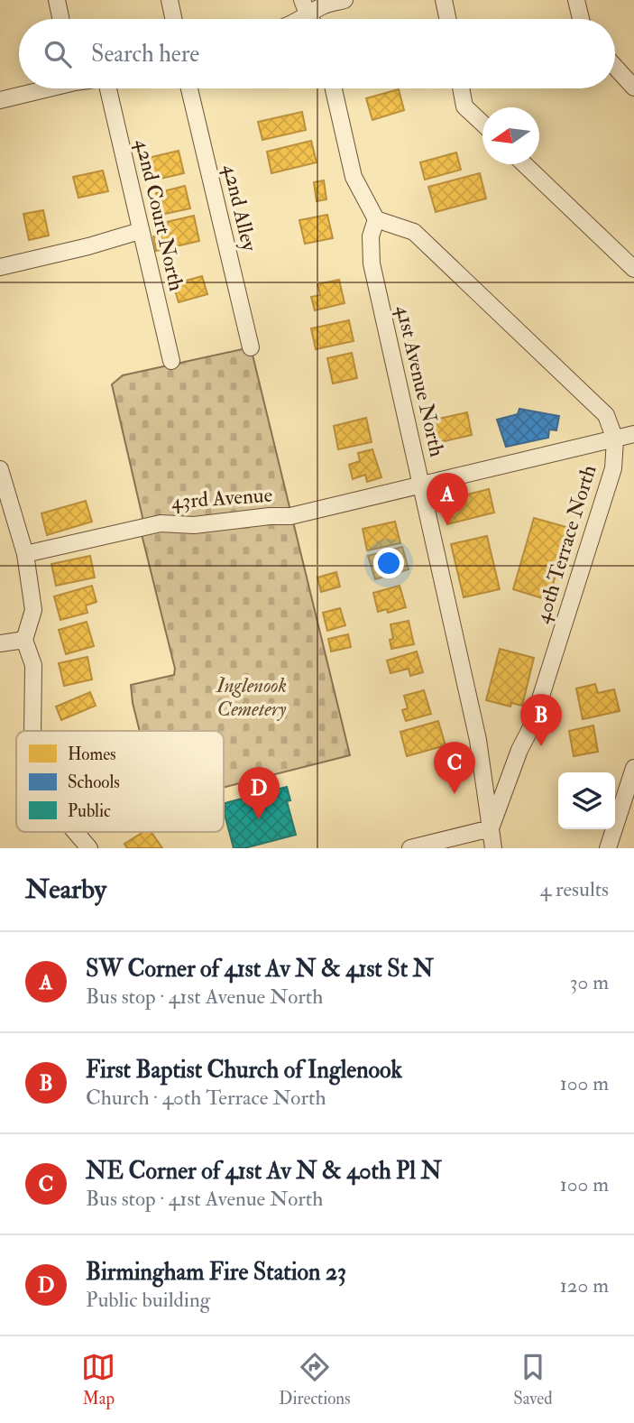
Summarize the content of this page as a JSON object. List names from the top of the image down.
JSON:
{
  "streets": {
    "street": [
      "42nd Alley",
      "42nd Court North",
      "41st Avenue North",
      "43rd Avenue",
      "40th Terrace North"
    ]
  },
  "crossings": [
    ["41st Avenue North", "43rd Avenue"],
    ["41st Avenue North", "40th Terrace North"],
    ["43rd Avenue", "40th Terrace North"]
  ],
  "parks": ["Inglenook Cemetery"],
  "legend": ["Homes", "Schools", "Public"],
  "north": "left",
  "page": {
    "search": "Search here",
    "pins": [
      "A",
      "B",
      "C",
      "D"
    ],
    "heading": ["Nearby", "4 results"],
    "list": [
      {
        "mark": "A",
        "name": "SW Corner of 41st Av N & 41st St N",
        "note": "Bus stop · 41st Avenue North",
        "value": "30 m"
      },
      {
        "mark": "B",
        "name": "First Baptist Church of Inglenook",
        "note": "Church · 40th Terrace North",
        "value": "100 m"
      },
      {
        "mark": "C",
        "name": "NE Corner of 41st Av N & 40th Pl N",
        "note": "Bus stop · 41st Avenue North",
        "value": "100 m"
      },
      {
        "mark": "D",
        "name": "Birmingham Fire Station 23",
        "note": "Public building",
        "value": "120 m"
      }
    ],
    "nav": ["Map", "Directions", "Saved"]
  }
}
